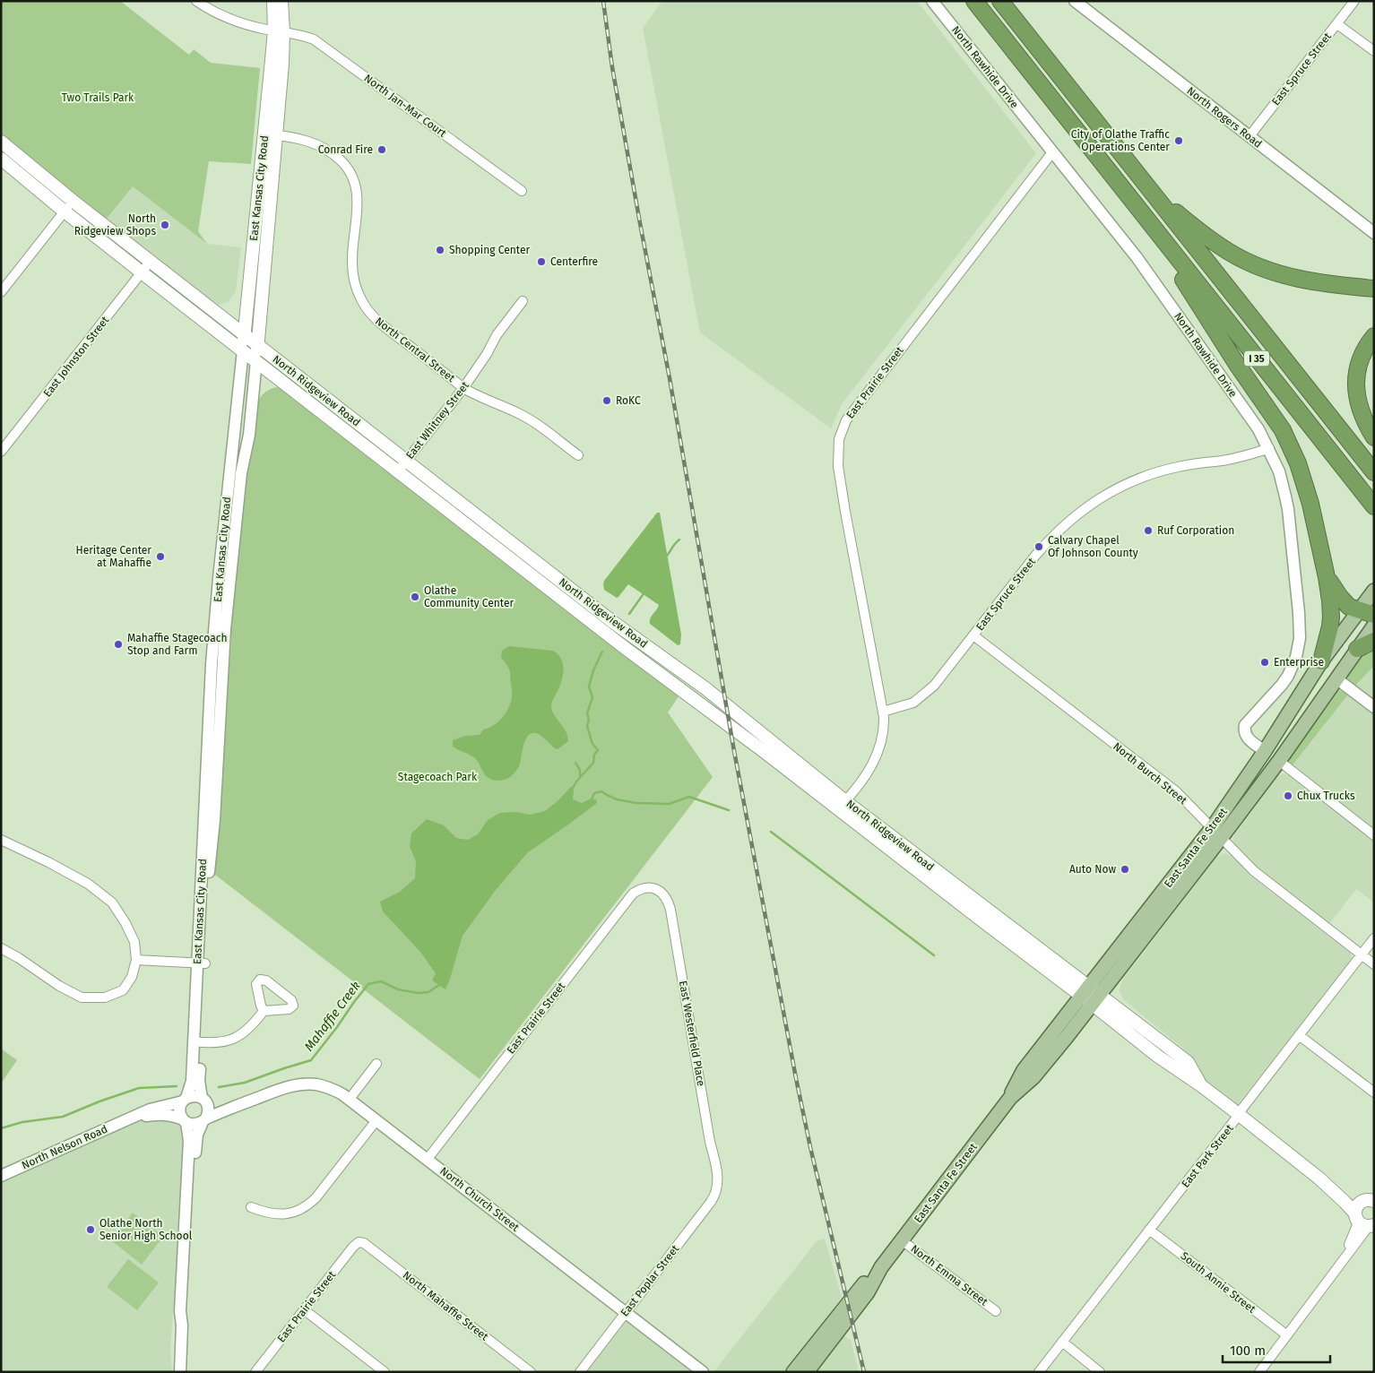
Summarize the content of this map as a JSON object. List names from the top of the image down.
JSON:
{
  "streets": {
    "highway": ["I 35"],
    "main road": ["East Kansas City Road", "North Ridgeview Road", "East Santa Fe Street"],
    "street": [
      "North Rawhide Drive",
      "East Spruce Street",
      "North Jan-Mar Court",
      "North Rogers Road",
      "North Central Street",
      "East Johnston Street",
      "East Prairie Street",
      "East Whitney Street",
      "North Burch Street",
      "East Westerfield Place",
      "North Nelson Road",
      "East Park Street",
      "North Church Street",
      "North Emma Street",
      "East Poplar Street",
      "South Annie Street",
      "North Mahaffie Street"
    ]
  },
  "crossings": [
    ["North Rawhide Drive", "East Spruce Street"],
    ["North Rawhide Drive", "East Prairie Street"],
    ["North Rawhide Drive", "East Santa Fe Street"],
    ["East Spruce Street", "North Rogers Road"],
    ["East Spruce Street", "East Prairie Street"],
    ["East Spruce Street", "North Burch Street"],
    ["North Jan-Mar Court", "East Kansas City Road"],
    ["East Kansas City Road", "North Central Street"],
    ["East Kansas City Road", "North Ridgeview Road"],
    ["East Kansas City Road", "North Nelson Road"],
    ["East Kansas City Road", "North Church Street"],
    ["North Central Street", "East Whitney Street"],
    ["East Johnston Street", "North Ridgeview Road"],
    ["East Prairie Street", "East Westerfield Place"],
    ["East Prairie Street", "North Church Street"],
    ["East Prairie Street", "North Mahaffie Street"],
    ["North Ridgeview Road", "East Whitney Street"],
    ["North Ridgeview Road", "East Santa Fe Street"],
    ["North Ridgeview Road", "East Park Street"],
    ["North Burch Street", "East Santa Fe Street"],
    ["North Burch Street", "East Park Street"],
    ["East Santa Fe Street", "North Emma Street"],
    ["East Westerfield Place", "East Poplar Street"],
    ["North Nelson Road", "North Church Street"],
    ["East Park Street", "South Annie Street"],
    ["North Church Street", "East Poplar Street"]
  ],
  "water": ["Mahaffie Creek"],
  "parks": ["Two Trails Park", "Stagecoach Park"],
  "places": [
    "City of Olathe Traffic Operations Center",
    "Conrad Fire",
    "North Ridgeview Shops",
    "Shopping Center",
    "Centerfire",
    "RoKC",
    "Ruf Corporation",
    "Calvary Chapel Of Johnson County",
    "Heritage Center at Mahaffie",
    "Olathe Community Center",
    "Mahaffie Stagecoach Stop and Farm",
    "Enterprise",
    "Chux Trucks",
    "Auto Now",
    "Olathe North Senior High School"
  ],
  "scale_bar": "100 m"
}
